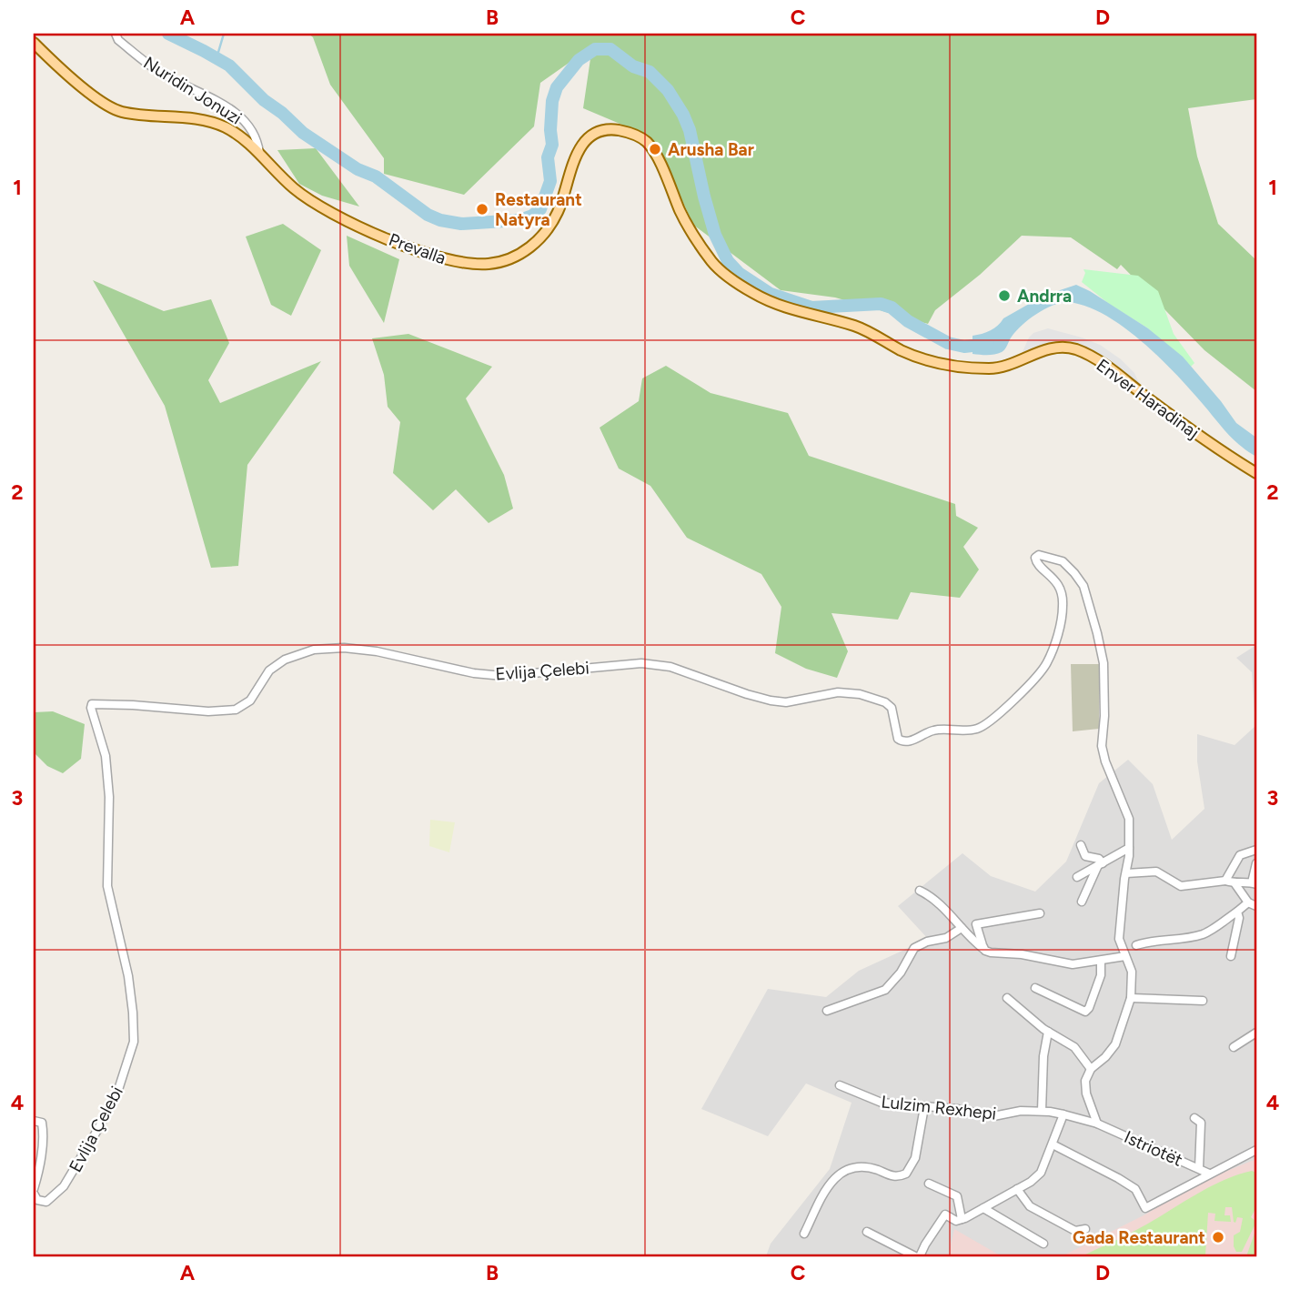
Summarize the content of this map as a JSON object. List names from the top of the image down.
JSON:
{
  "streets": {
    "main road": ["Prevalla", "Enver Haradinaj"],
    "street": [
      "Nuridin Jonuzi",
      "Evlija Çelebi",
      "Lulzim Rexhepi",
      "Istriotët"
    ]
  },
  "crossings": [
    ["Nuridin Jonuzi", "Prevalla"],
    ["Prevalla", "Enver Haradinaj"],
    ["Lulzim Rexhepi", "Istriotët"]
  ],
  "places": [
    "Arusha Bar",
    "Restaurant Natyra",
    "Andrra",
    "Gada Restaurant"
  ],
  "grid": {
    "columns": [
      "A",
      "B",
      "C",
      "D"
    ],
    "rows": [
      "1",
      "2",
      "3",
      "4"
    ]
  }
}
